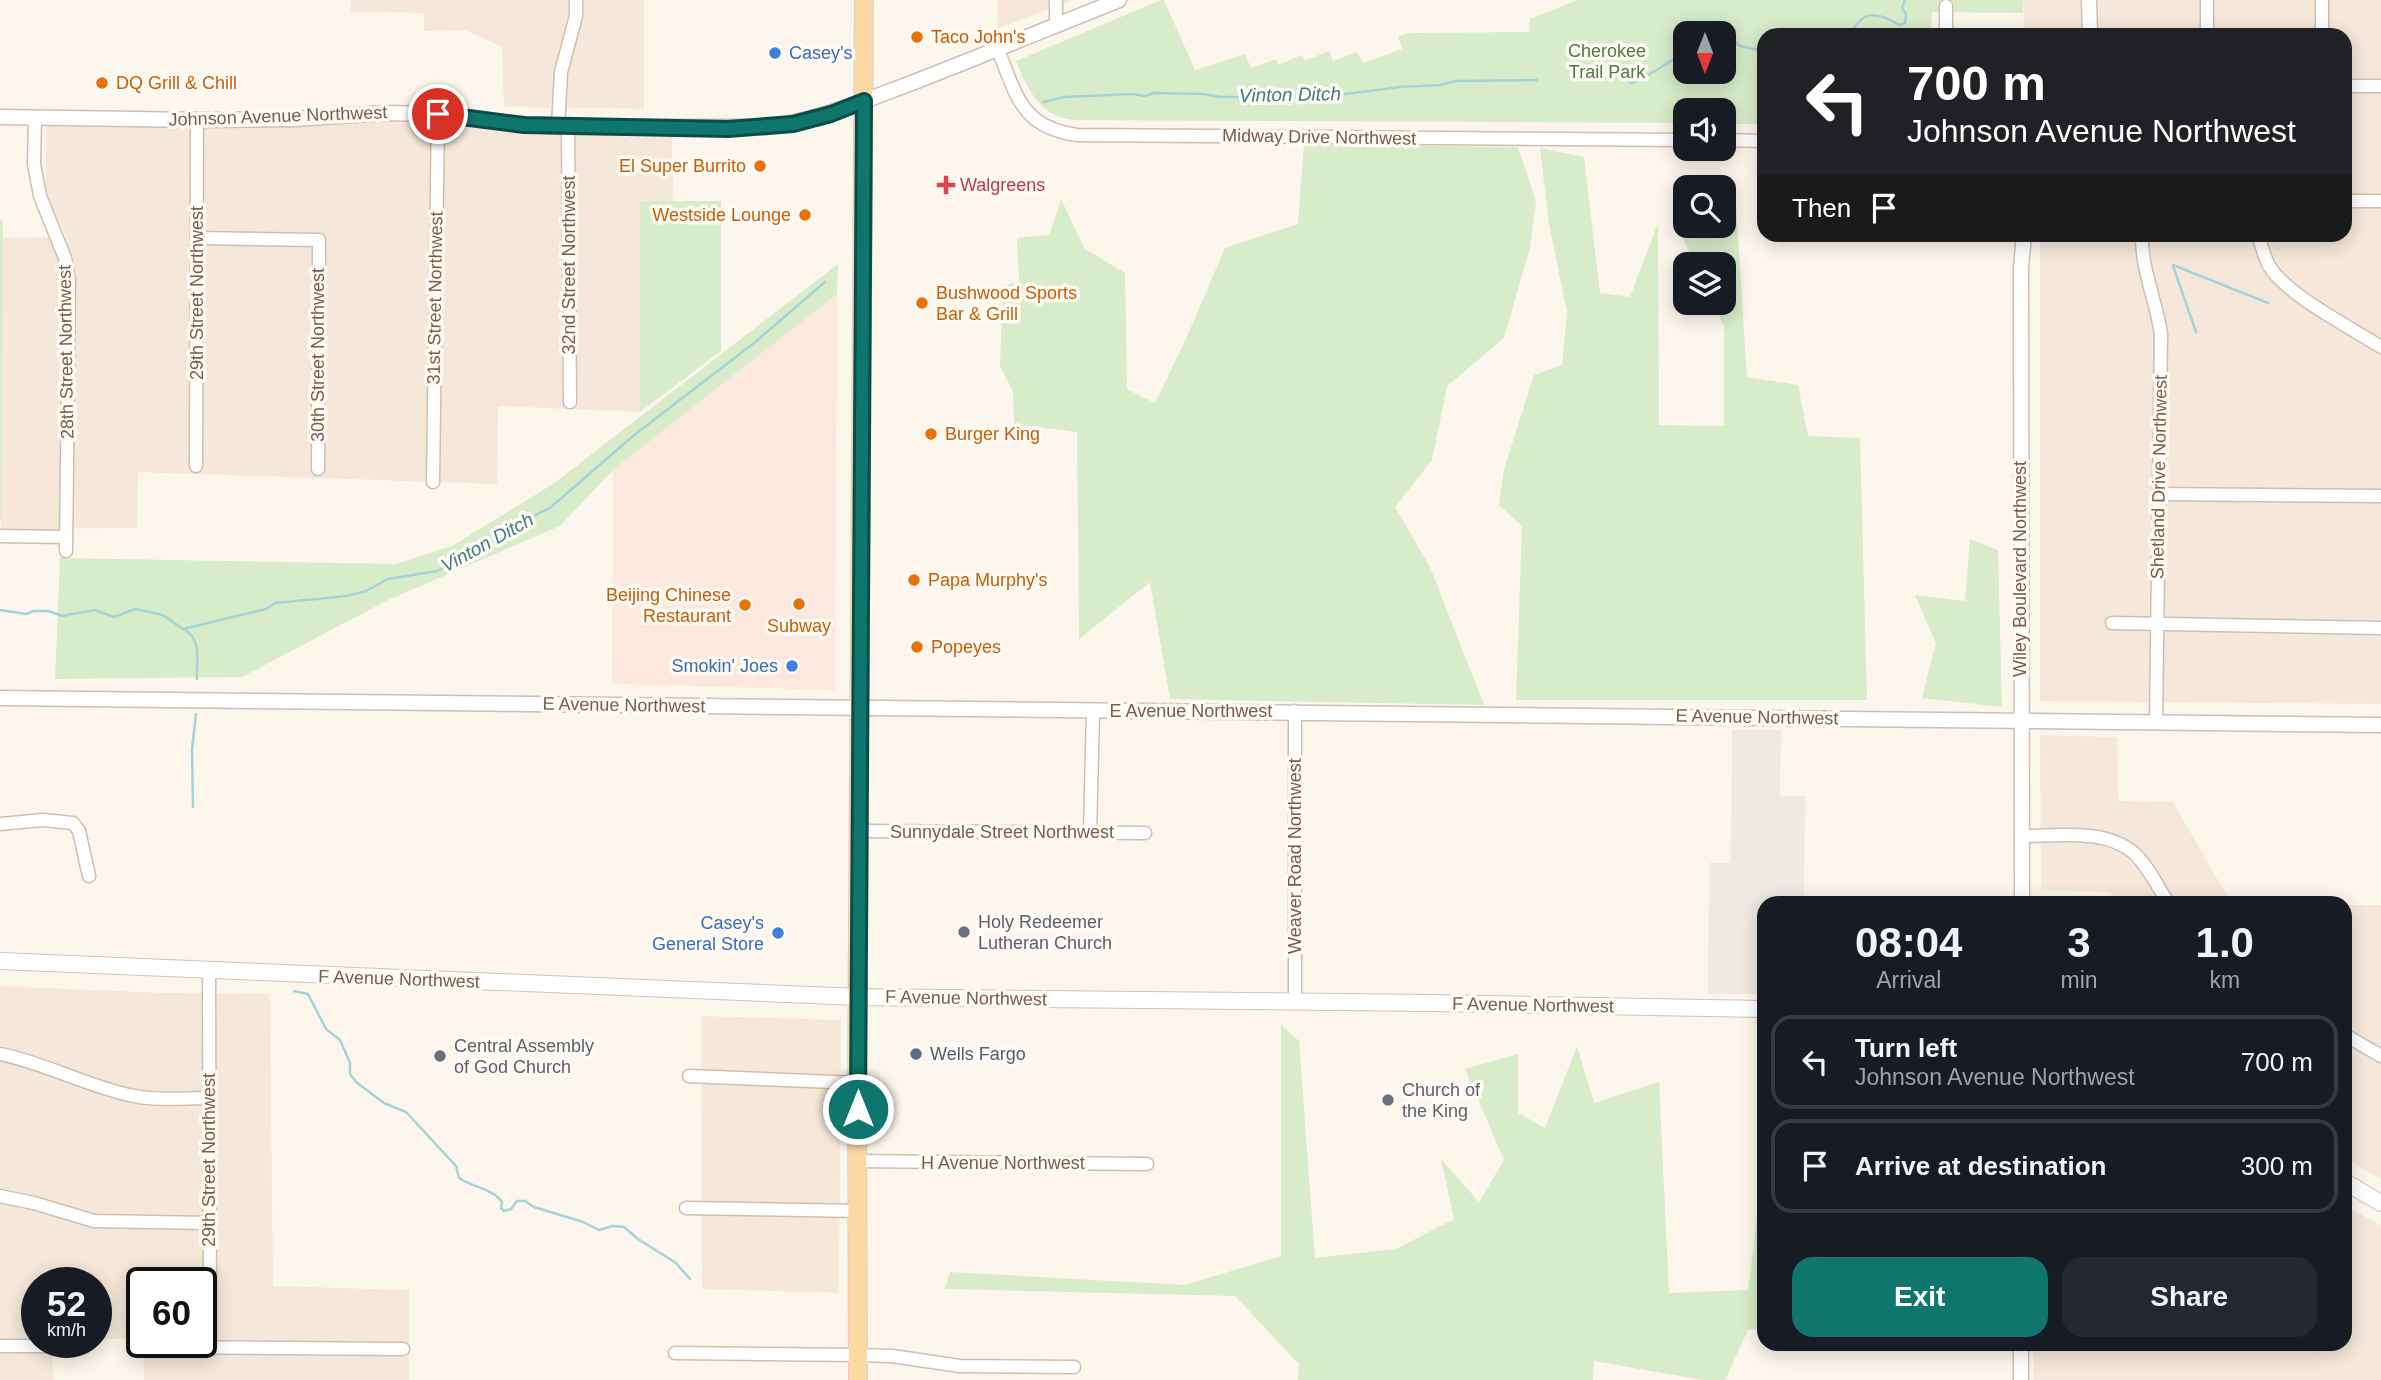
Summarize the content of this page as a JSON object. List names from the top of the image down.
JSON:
{
  "streets": {
    "main road": ["F Avenue Northwest"],
    "street": [
      "Johnson Avenue Northwest",
      "Midway Drive Northwest",
      "32nd Street Northwest",
      "29th Street Northwest",
      "31st Street Northwest",
      "28th Street Northwest",
      "30th Street Northwest",
      "Shetland Drive Northwest",
      "Wiley Boulevard Northwest",
      "E Avenue Northwest",
      "Sunnydale Street Northwest",
      "Weaver Road Northwest",
      "H Avenue Northwest"
    ]
  },
  "crossings": [
    ["Johnson Avenue Northwest", "Midway Drive Northwest"],
    ["Johnson Avenue Northwest", "32nd Street Northwest"],
    ["Johnson Avenue Northwest", "29th Street Northwest"],
    ["Johnson Avenue Northwest", "31st Street Northwest"],
    ["Johnson Avenue Northwest", "28th Street Northwest"],
    ["29th Street Northwest", "30th Street Northwest"],
    ["29th Street Northwest", "F Avenue Northwest"],
    ["Shetland Drive Northwest", "E Avenue Northwest"],
    ["Wiley Boulevard Northwest", "E Avenue Northwest"],
    ["E Avenue Northwest", "Weaver Road Northwest"],
    ["Weaver Road Northwest", "F Avenue Northwest"]
  ],
  "water": ["Vinton Ditch"],
  "parks": ["Cherokee Trail Park"],
  "places": {
    "other": [
      "Taco John's",
      "Casey's",
      "DQ Grill & Chill",
      "El Super Burrito",
      "Westside Lounge",
      "Bushwood Sports Bar & Grill",
      "Burger King",
      "Papa Murphy's",
      "Subway",
      "Beijing Chinese Restaurant",
      "Popeyes",
      "Smokin' Joes",
      "Holy Redeemer Lutheran Church",
      "Casey's General Store",
      "Wells Fargo",
      "Central Assembly of God Church",
      "Church of the King"
    ],
    "health": ["Walgreens"]
  },
  "north": "bottom",
  "page": {
    "turn": ["700 m", "Johnson Avenue Northwest"],
    "then": "Then",
    "eta": [
      "08:04",
      "Arrival",
      "3",
      "min",
      "1.0",
      "km"
    ],
    "list": [
      {
        "name": "Turn left",
        "note": "Johnson Avenue Northwest",
        "value": "700 m"
      },
      {
        "name": "Arrive at destination",
        "value": "300 m"
      }
    ],
    "buttons": ["Exit", "Share"],
    "speed": "52 km/h",
    "limit": "60"
  }
}
